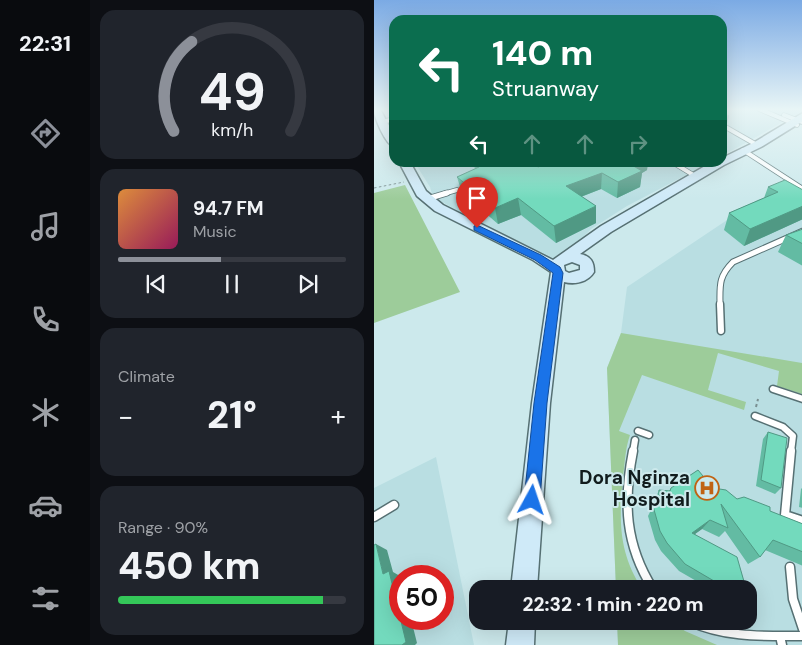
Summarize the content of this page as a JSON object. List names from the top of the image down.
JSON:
{
  "places": {
    "hospital": ["Dora Nginza Hospital"]
  },
  "page": {
    "tabs": "22:31",
    "turn": ["140 m", "Struanway"],
    "song": ["94.7 FM", "Music"],
    "tile": [
      "Climate",
      ["Range · 90%", "450 km"]
    ],
    "heat": ["−", "21°", "+"],
    "limit": "50",
    "trip": "22:32 · 1 min · 220 m",
    "gauge": ["49", "km/h"]
  }
}
